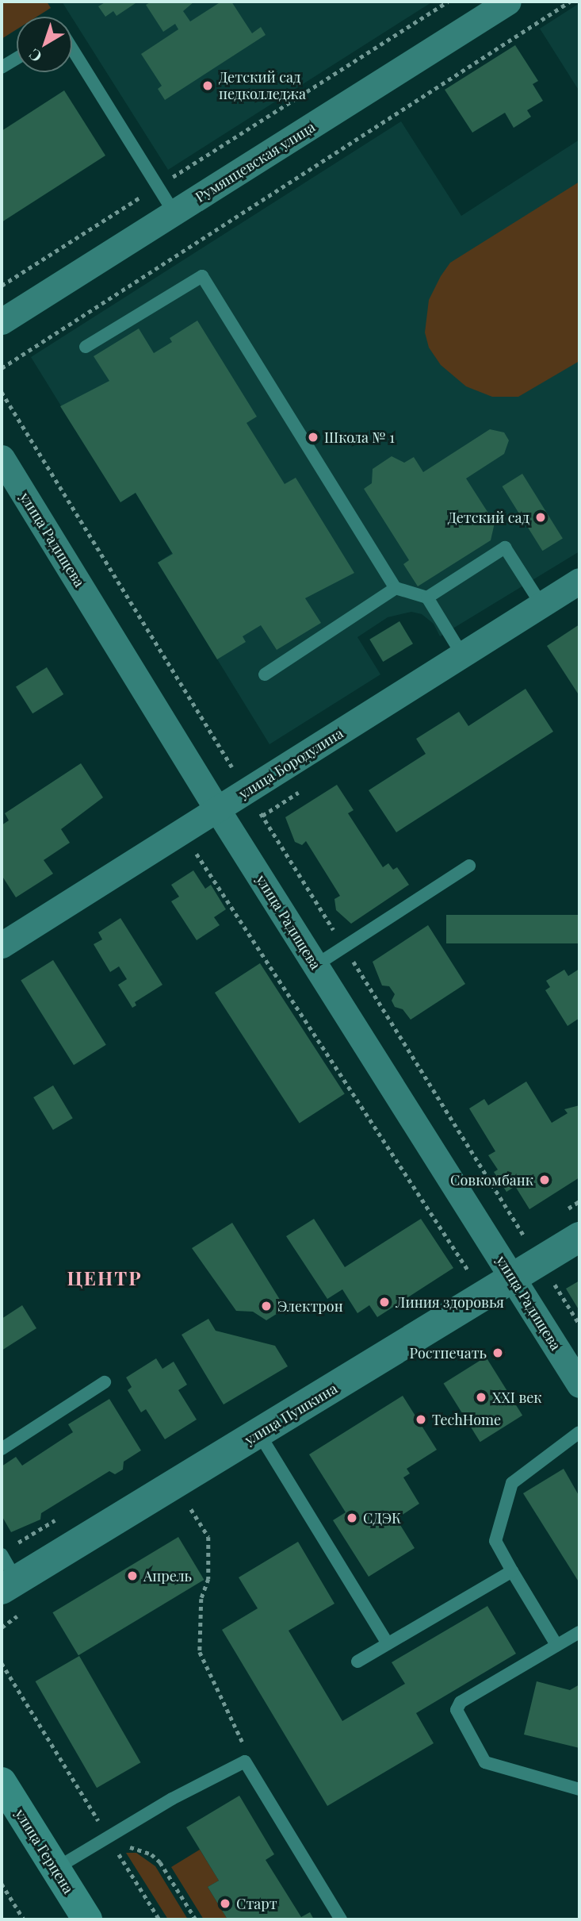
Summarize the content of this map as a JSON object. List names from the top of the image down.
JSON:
{
  "streets": {
    "main road": ["улица Герцена"],
    "street": [
      "Румянцевская улица",
      "улица Радищева",
      "улица Бородулина",
      "улица Пушкина"
    ]
  },
  "crossings": [
    ["улица Радищева", "улица Бородулина"],
    ["улица Радищева", "улица Пушкина"]
  ],
  "districts": ["ЦЕНТР"],
  "places": [
    "Детский сад педколледжа",
    "Школа № 1",
    "Детский сад",
    "Совкомбанк",
    "Линия здоровья",
    "Электрон",
    "Ростпечать",
    "XXI век",
    "TechHome",
    "СДЭК",
    "Апрель",
    "Старт"
  ],
  "north": "bottom left"
}
